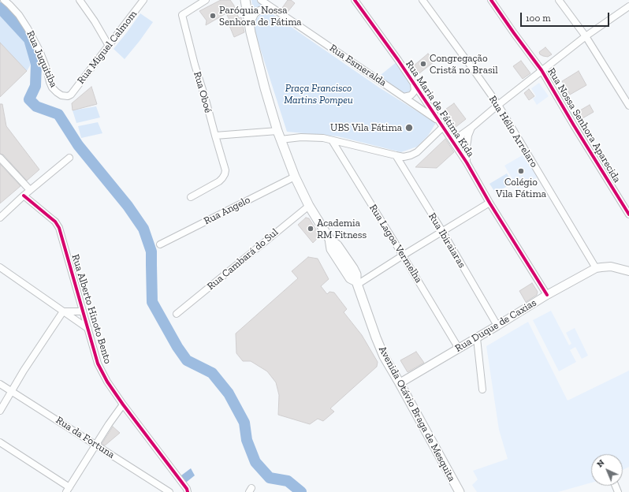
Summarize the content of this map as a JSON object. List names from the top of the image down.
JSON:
{
  "streets": {
    "main road": ["Avenida Otávio Braga de Mesquita"],
    "street": [
      "Rua Miguel Calmom",
      "Rua Juquitiba",
      "Rua Esmeralda",
      "Rua Oboé",
      "Rua Maria de Fátima Kida",
      "Rua Nossa Senhora Aparecida",
      "Rua Hélio Arrelaro",
      "Rua Angelo",
      "Rua Ibiraiaras",
      "Rua Lagoa Vermelha",
      "Rua Cambará do Sul",
      "Rua Alberto Hinoto Bento",
      "Rua Duque de Caxias",
      "Rua da Fortuna"
    ]
  },
  "crossings": [
    ["Rua Miguel Calmom", "Rua Juquitiba"],
    ["Rua Esmeralda", "Rua Maria de Fátima Kida"],
    ["Rua Maria de Fátima Kida", "Rua Duque de Caxias"],
    ["Rua Hélio Arrelaro", "Rua Duque de Caxias"],
    ["Rua Angelo", "Avenida Otávio Braga de Mesquita"],
    ["Rua Ibiraiaras", "Rua Duque de Caxias"],
    ["Rua Lagoa Vermelha", "Rua Duque de Caxias"],
    ["Rua Cambará do Sul", "Avenida Otávio Braga de Mesquita"],
    ["Rua Duque de Caxias", "Avenida Otávio Braga de Mesquita"]
  ],
  "parks": ["Praça Francisco Martins Pompeu"],
  "places": [
    "Paróquia Nossa Senhora de Fátima",
    "Congregação Cristã no Brasil",
    "UBS Vila Fátima",
    "Colégio Vila Fátima",
    "Academia RM Fitness"
  ],
  "scale_bar": "100 m",
  "north": "top left"
}
